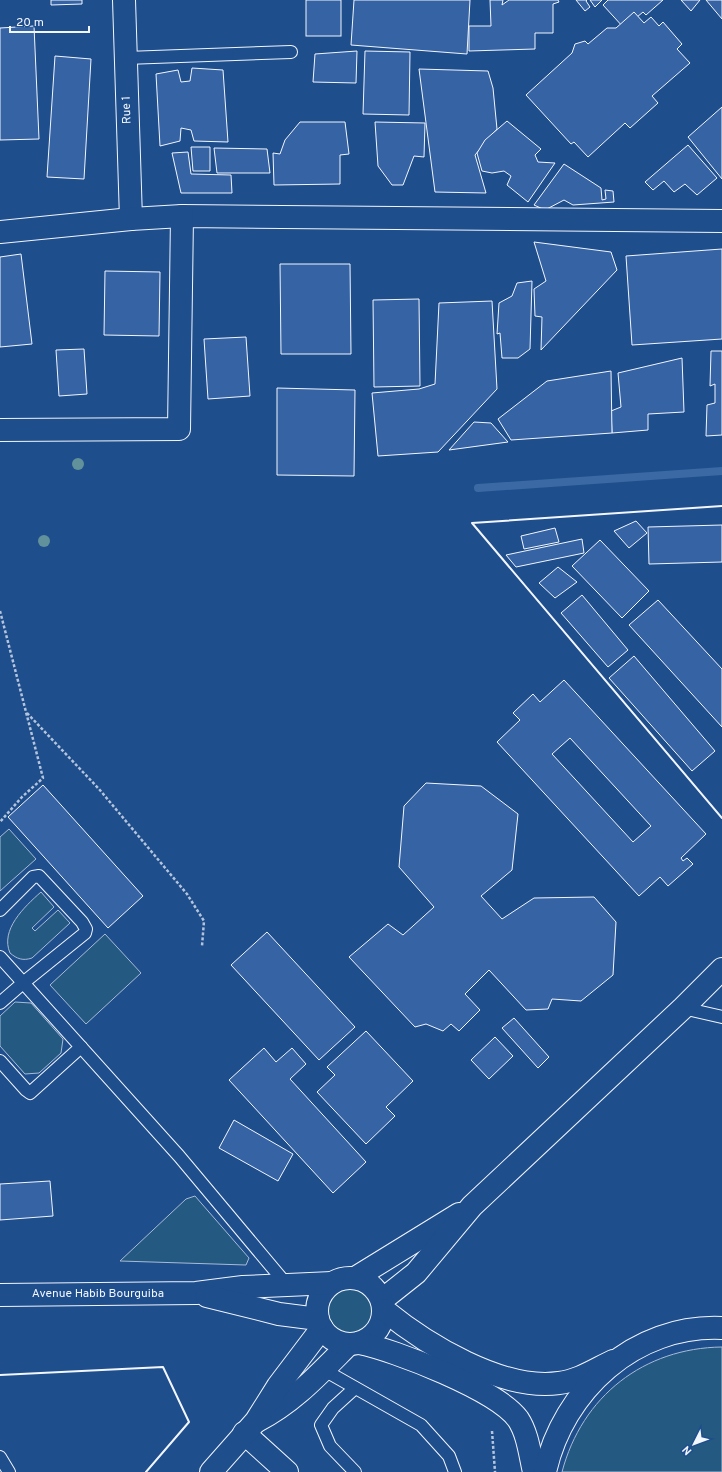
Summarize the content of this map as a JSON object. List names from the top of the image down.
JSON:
{
  "streets": {
    "street": ["Rue 1", "Avenue Habib Bourguiba"]
  },
  "scale_bar": "20 m",
  "north": "bottom left"
}
